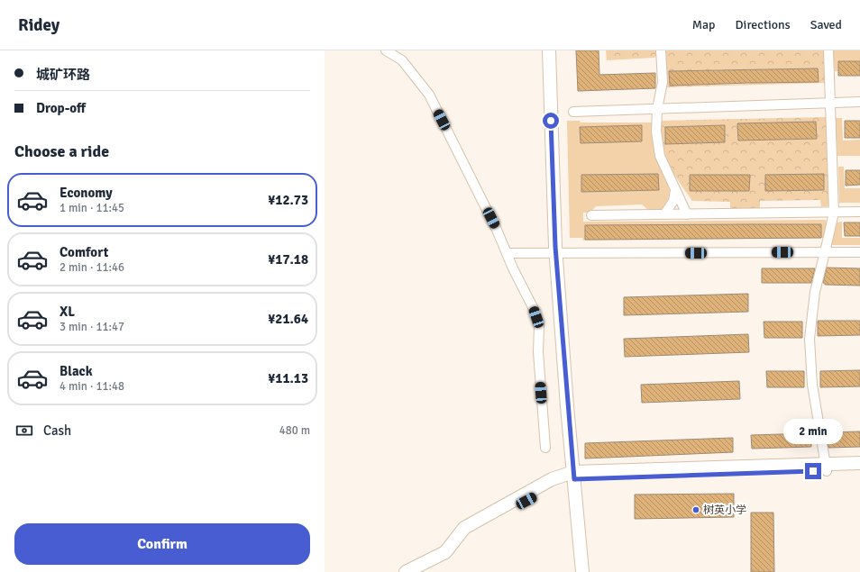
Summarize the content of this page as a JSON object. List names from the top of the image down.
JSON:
{
  "places": ["树英小学"],
  "page": {
    "header": "Ridey",
    "nav": ["Map", "Directions", "Saved"],
    "banner": ["城矿环路", "Drop-off"],
    "heading": "Choose a ride",
    "list": [
      {
        "name": "Economy",
        "note": "1 min · 11:45",
        "value": "¥12.73"
      },
      {
        "name": "Comfort",
        "note": "2 min · 11:46",
        "value": "¥17.18"
      },
      {
        "name": "XL",
        "note": "3 min · 11:47",
        "value": "¥21.64"
      },
      {
        "name": "Black",
        "note": "4 min · 11:48",
        "value": "¥11.13"
      }
    ],
    "pay": ["Cash", "480 m"],
    "bubble": "2 min",
    "buttons": "Confirm"
  }
}
